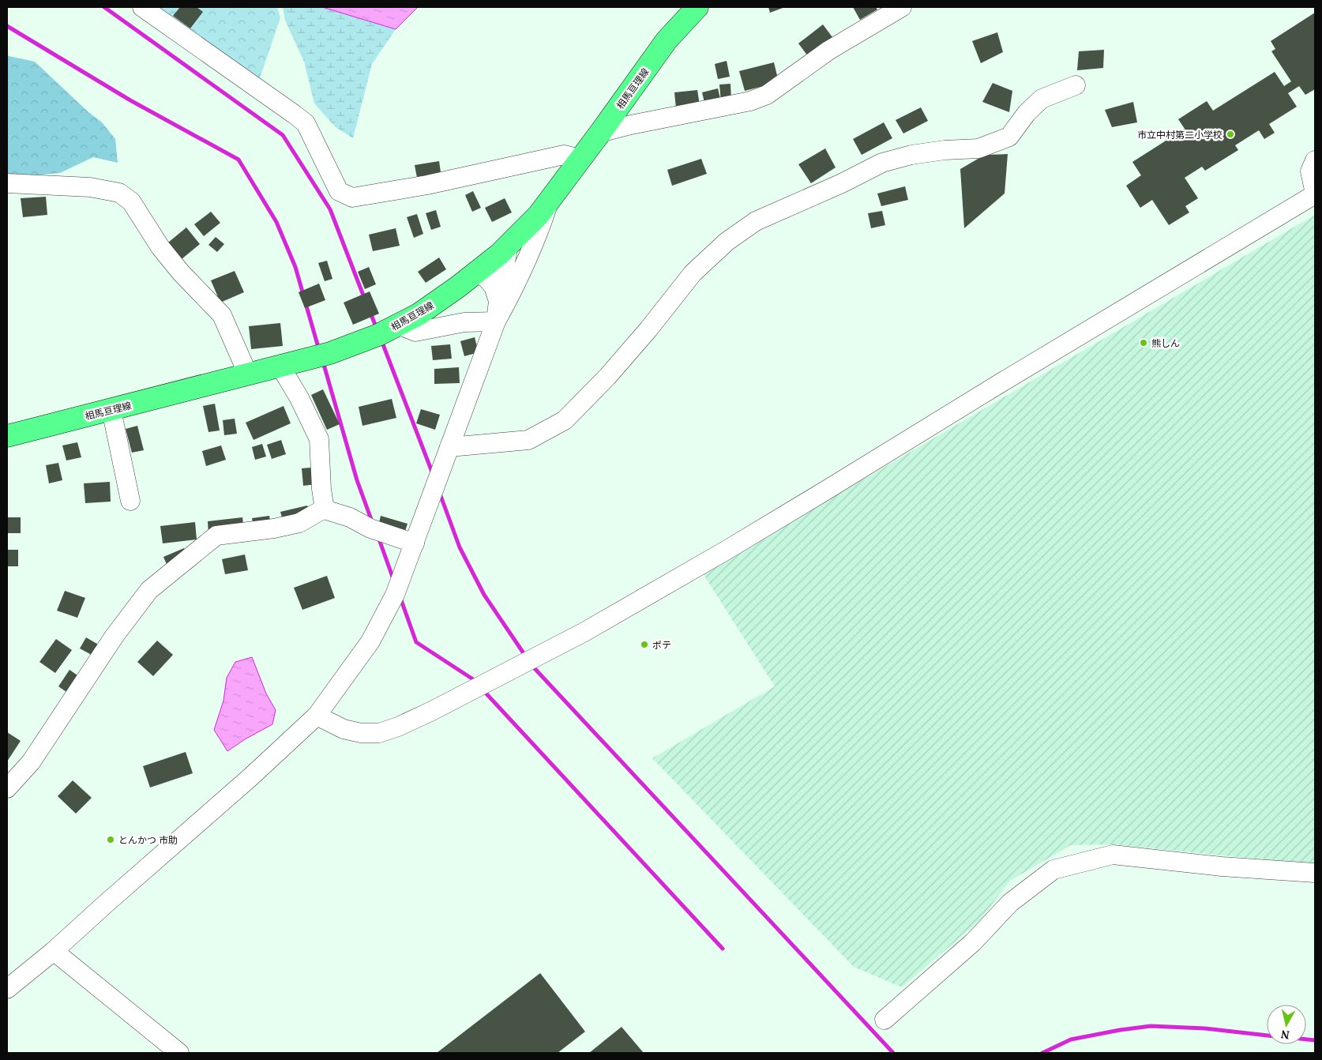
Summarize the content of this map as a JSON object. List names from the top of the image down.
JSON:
{
  "streets": {
    "main road": ["相馬亘理線"]
  },
  "places": [
    "市立中村第二小学校",
    "熊しん",
    "ポテ",
    "とんかつ 市助"
  ],
  "north": "bottom"
}
